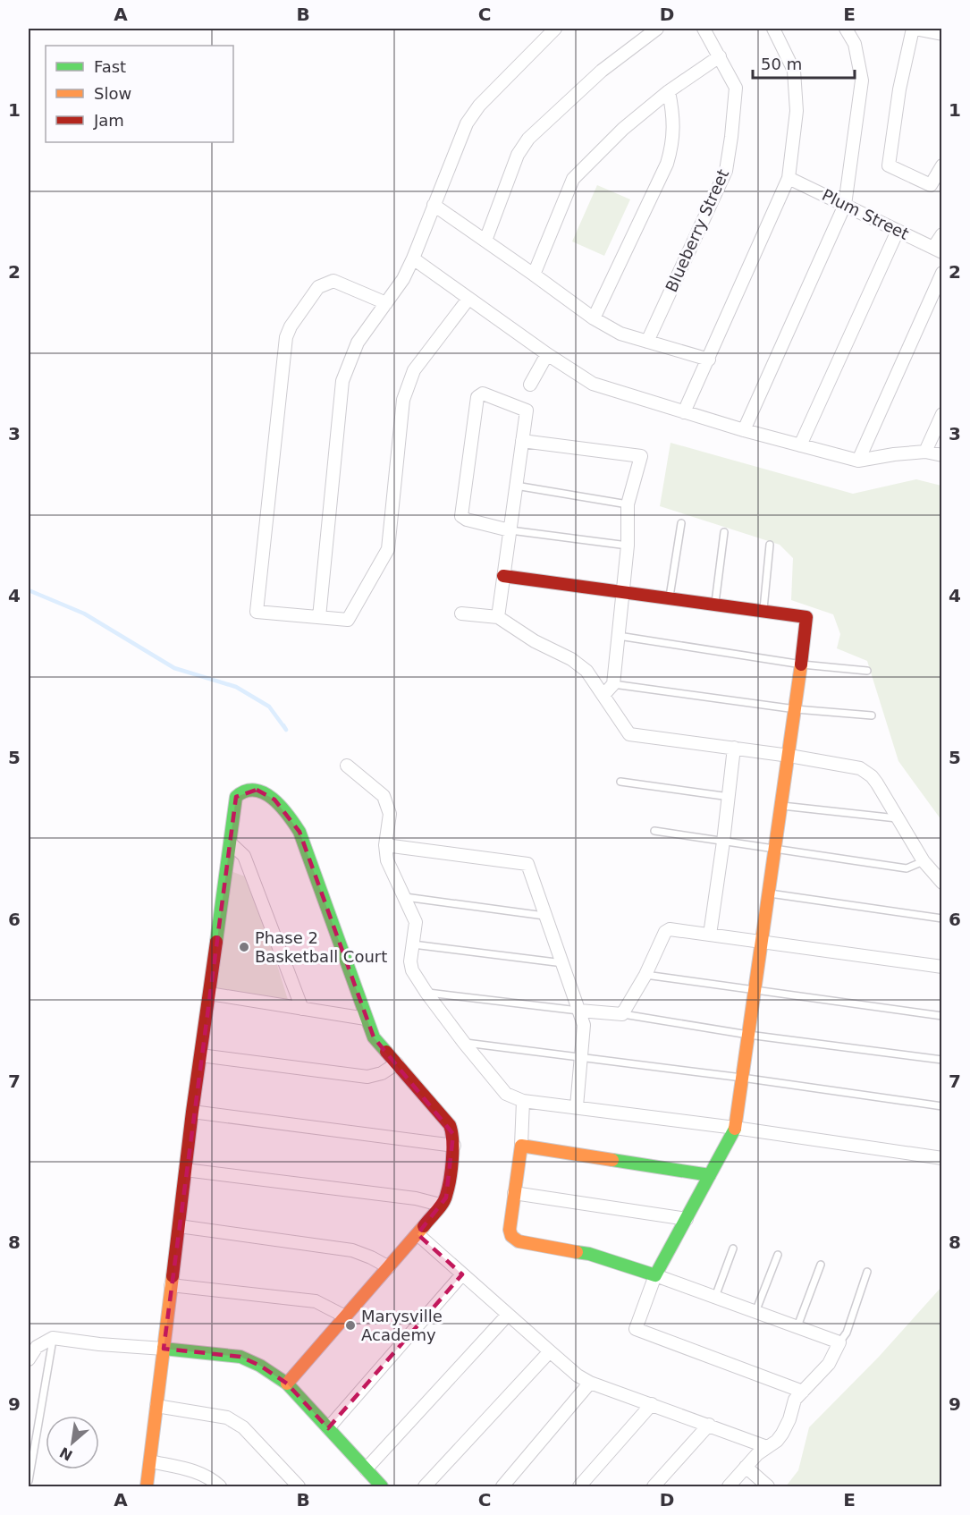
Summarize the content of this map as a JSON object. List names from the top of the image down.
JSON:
{
  "streets": {
    "street": ["Plum Street", "Blueberry Street"]
  },
  "places": ["Phase 2 Basketball Court", "Marysville Academy"],
  "legend": ["Fast", "Slow", "Jam"],
  "scale_bar": "50 m",
  "north": "bottom left",
  "grid": {
    "columns": [
      "A",
      "B",
      "C",
      "D",
      "E"
    ],
    "rows": [
      "1",
      "2",
      "3",
      "4",
      "5",
      "6",
      "7",
      "8",
      "9"
    ]
  }
}
